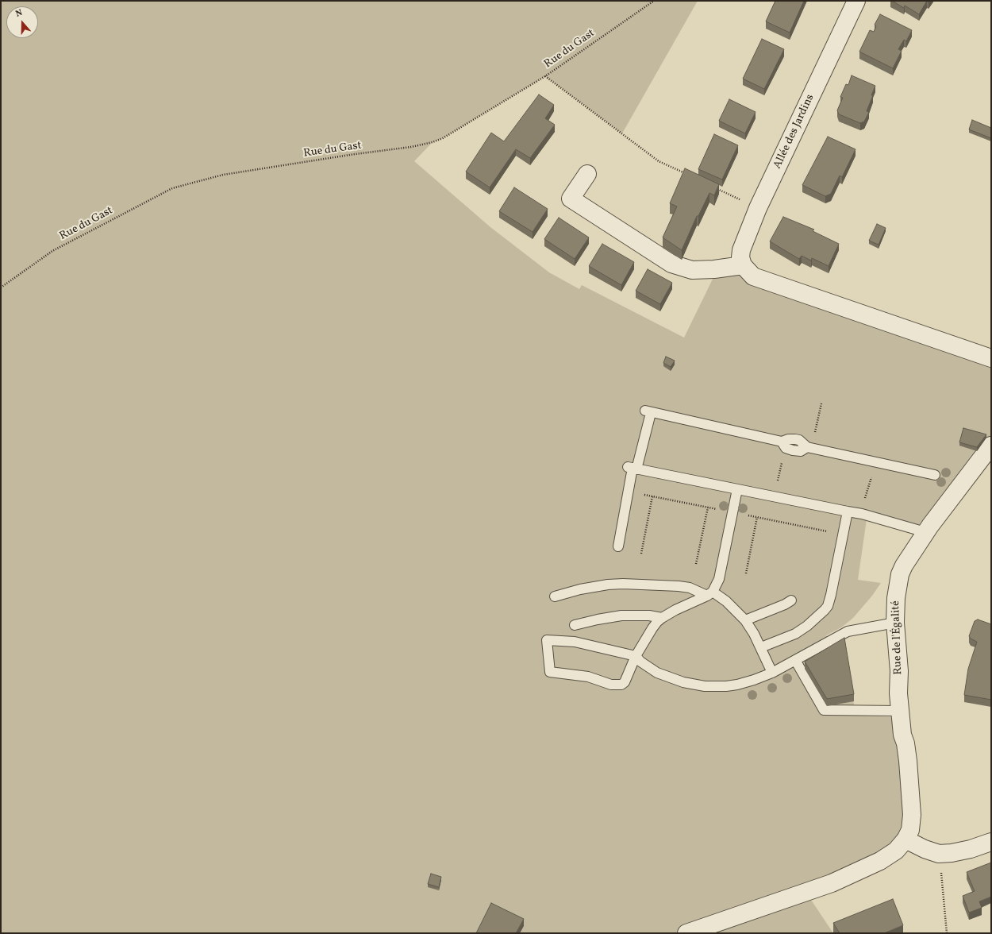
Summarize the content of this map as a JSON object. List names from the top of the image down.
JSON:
{
  "streets": {
    "street": ["Allée des Jardins", "Rue de l'Égalité"],
    "path": ["Rue du Gast"]
  },
  "north": "top"
}
